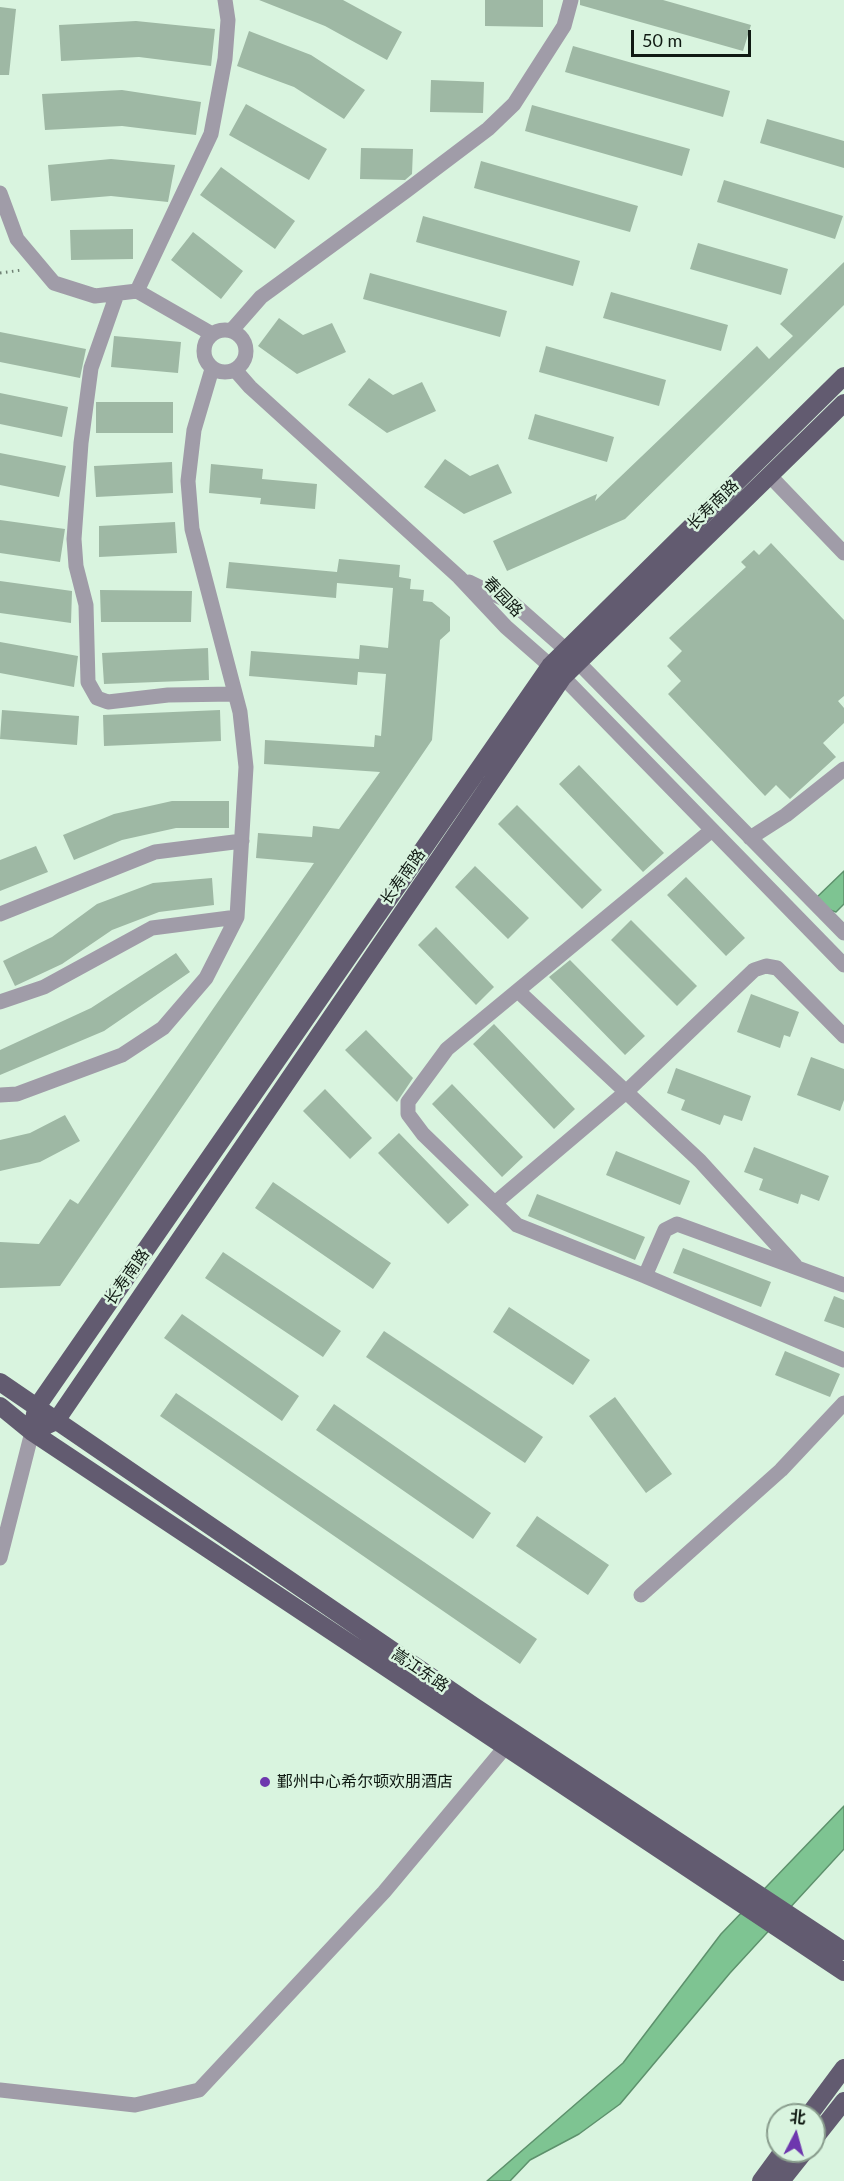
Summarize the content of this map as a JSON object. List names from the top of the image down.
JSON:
{
  "streets": {
    "main road": ["长寿南路", "嵩江东路"],
    "street": ["春园路"]
  },
  "crossings": [
    ["长寿南路", "春园路"],
    ["长寿南路", "嵩江东路"]
  ],
  "places": ["鄞州中心希尔顿欢朋酒店"],
  "scale_bar": "50 m",
  "north": "top"
}
